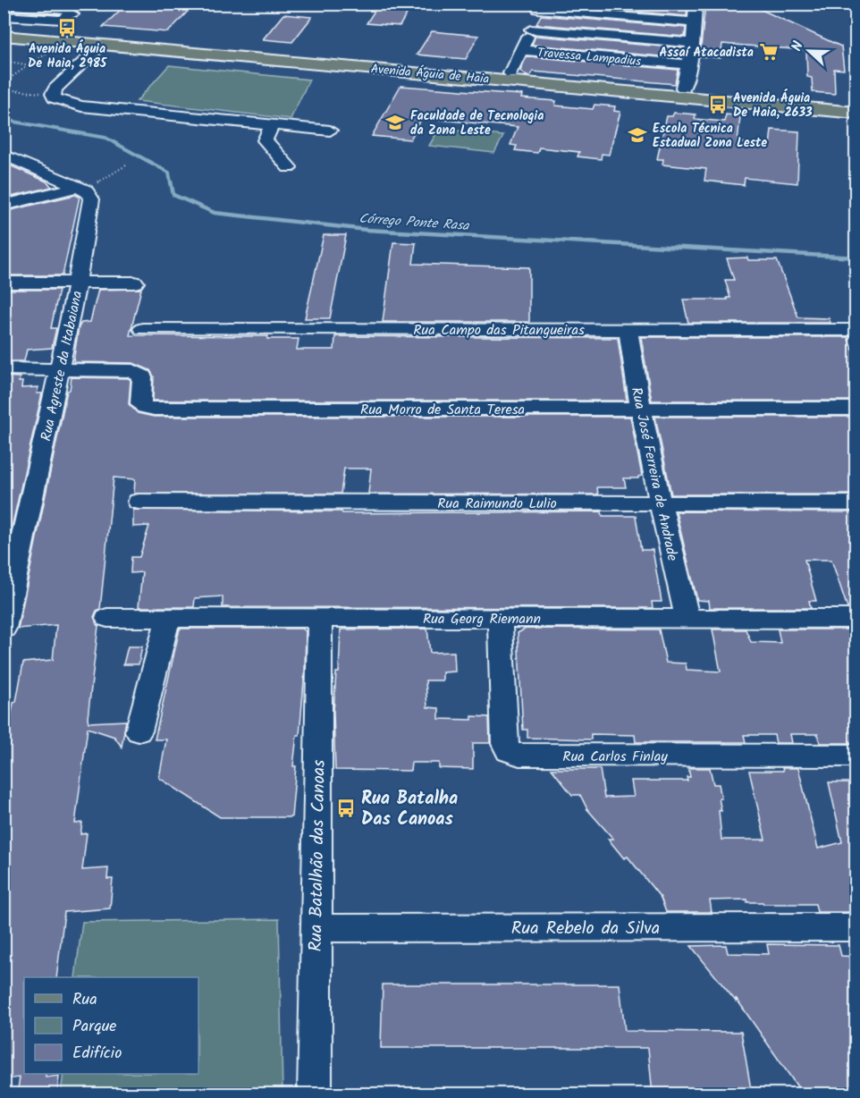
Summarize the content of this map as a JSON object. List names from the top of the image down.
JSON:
{
  "streets": {
    "main road": ["Avenida Águia de Haia"],
    "street": [
      "Travessa Lampadius",
      "Rua Campo das Pitangueiras",
      "Rua Agreste da Itabaiana",
      "Rua Morro de Santa Teresa",
      "Rua José Ferreira de Andrade",
      "Rua Raimundo Lulio",
      "Rua Georg Riemann",
      "Rua Carlos Finlay",
      "Rua Batalhão das Canoas",
      "Rua Rebelo da Silva"
    ]
  },
  "crossings": [
    ["Rua Campo das Pitangueiras", "Rua José Ferreira de Andrade"],
    ["Rua Agreste da Itabaiana", "Rua Morro de Santa Teresa"],
    ["Rua Morro de Santa Teresa", "Rua José Ferreira de Andrade"],
    ["Rua José Ferreira de Andrade", "Rua Raimundo Lulio"],
    ["Rua José Ferreira de Andrade", "Rua Georg Riemann"],
    ["Rua Georg Riemann", "Rua Carlos Finlay"],
    ["Rua Georg Riemann", "Rua Batalhão das Canoas"],
    ["Rua Batalhão das Canoas", "Rua Rebelo da Silva"]
  ],
  "water": ["Córrego Ponte Rasa"],
  "places": {
    "bus stop": ["Avenida Águia De Haia, 2985", "Avenida Águia De Haia, 2633", "Rua Batalha Das Canoas"],
    "supermarket": ["Assaí Atacadista"],
    "school or university": ["Faculdade de Tecnologia da Zona Leste", "Escola Técnica Estadual Zona Leste"]
  },
  "legend": ["Rua", "Parque", "Edifício"],
  "north": "left"
}
